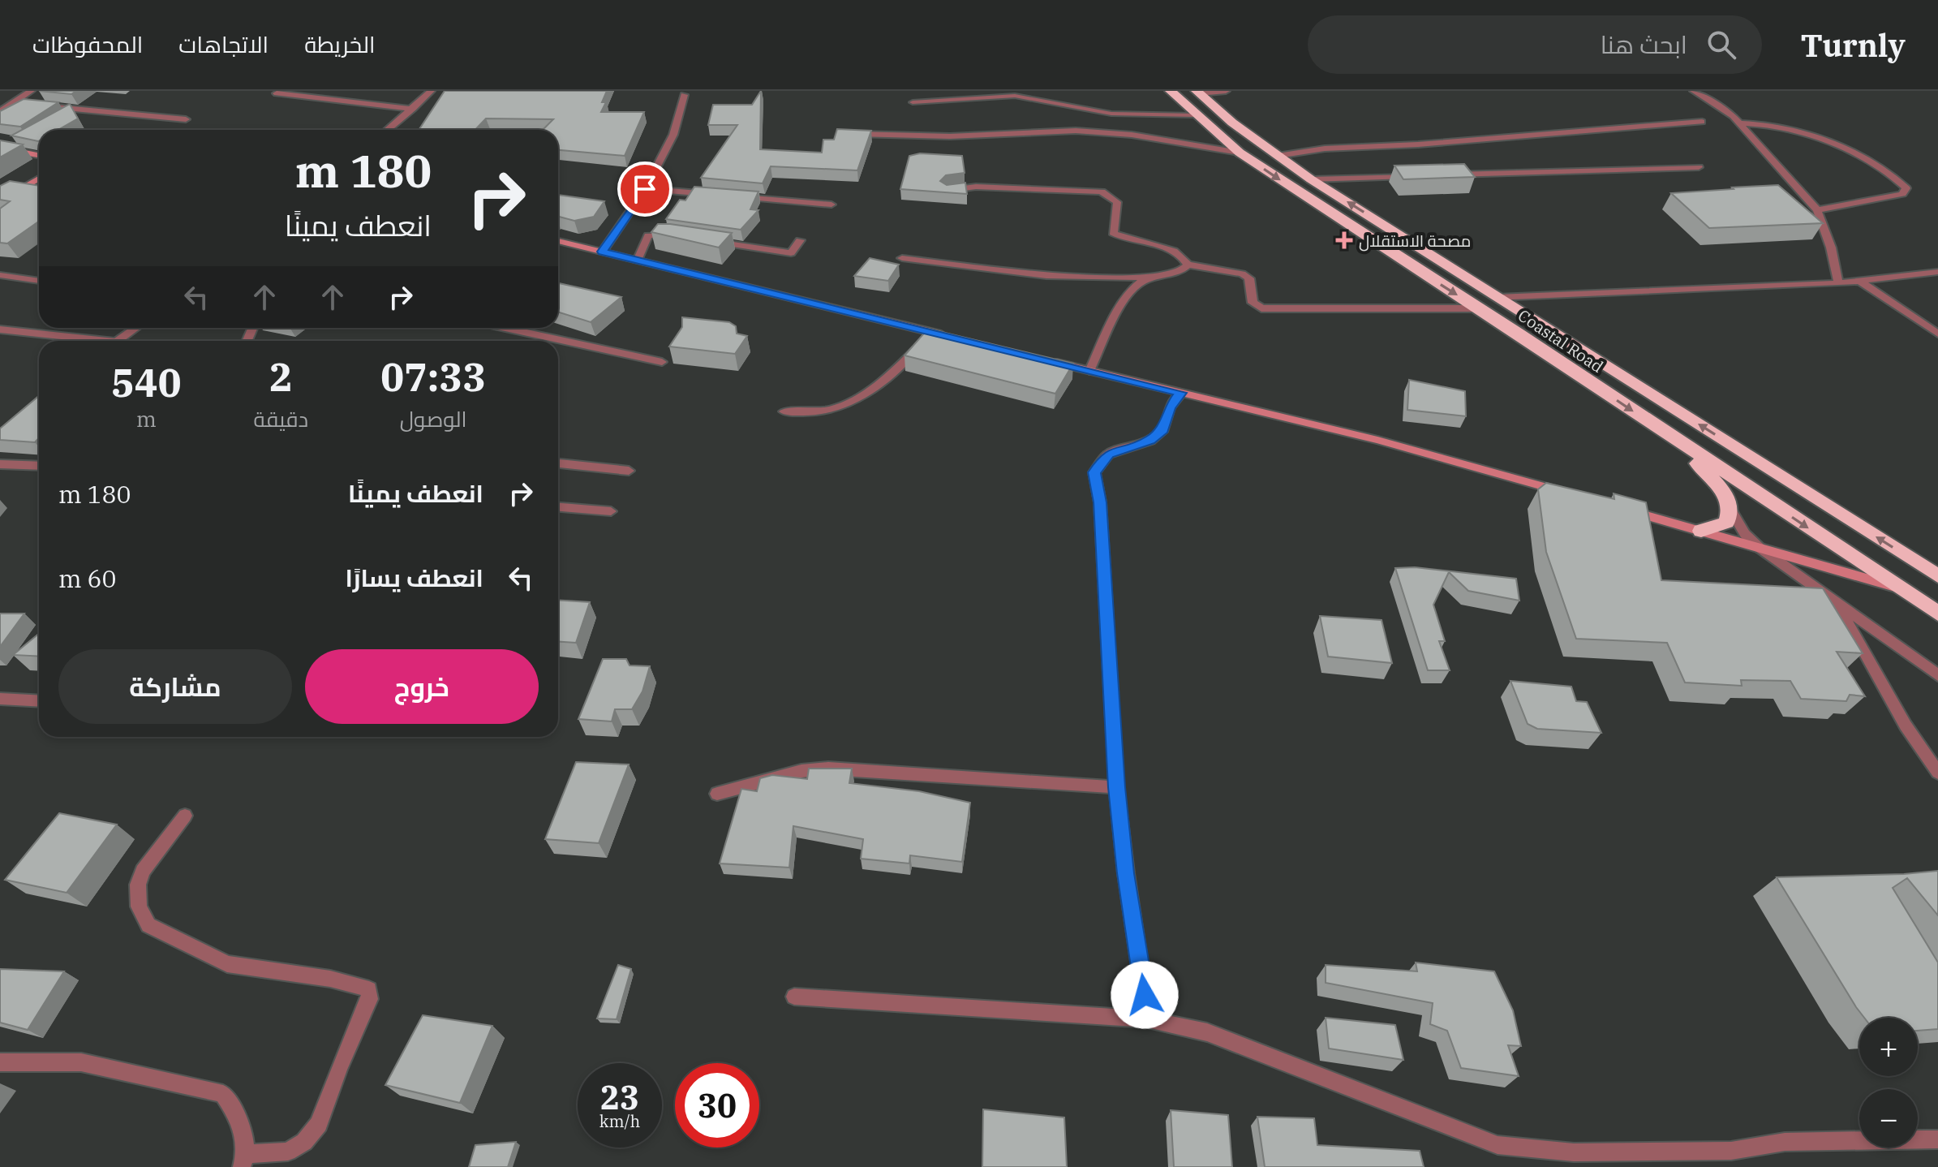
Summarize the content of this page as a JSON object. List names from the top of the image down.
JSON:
{
  "streets": {
    "highway": ["Coastal Road"]
  },
  "places": {
    "health": ["مصحة الاستقلال"]
  },
  "page": {
    "header": "Turnly",
    "search": "ابحث هنا",
    "nav": ["الخريطة", "الاتجاهات", "المحفوظات"],
    "turn": ["180 m", "انعطف يمينًا"],
    "eta": [
      "07:33",
      "الوصول",
      "2",
      "دقيقة",
      "540",
      "m"
    ],
    "list": [
      {
        "name": "انعطف يمينًا",
        "value": "180 m"
      },
      {
        "name": "انعطف يسارًا",
        "value": "60 m"
      }
    ],
    "buttons": ["خروج", "مشاركة"],
    "map_buttons": ["+", "−"],
    "speed": "23 km/h",
    "limit": "30"
  }
}
